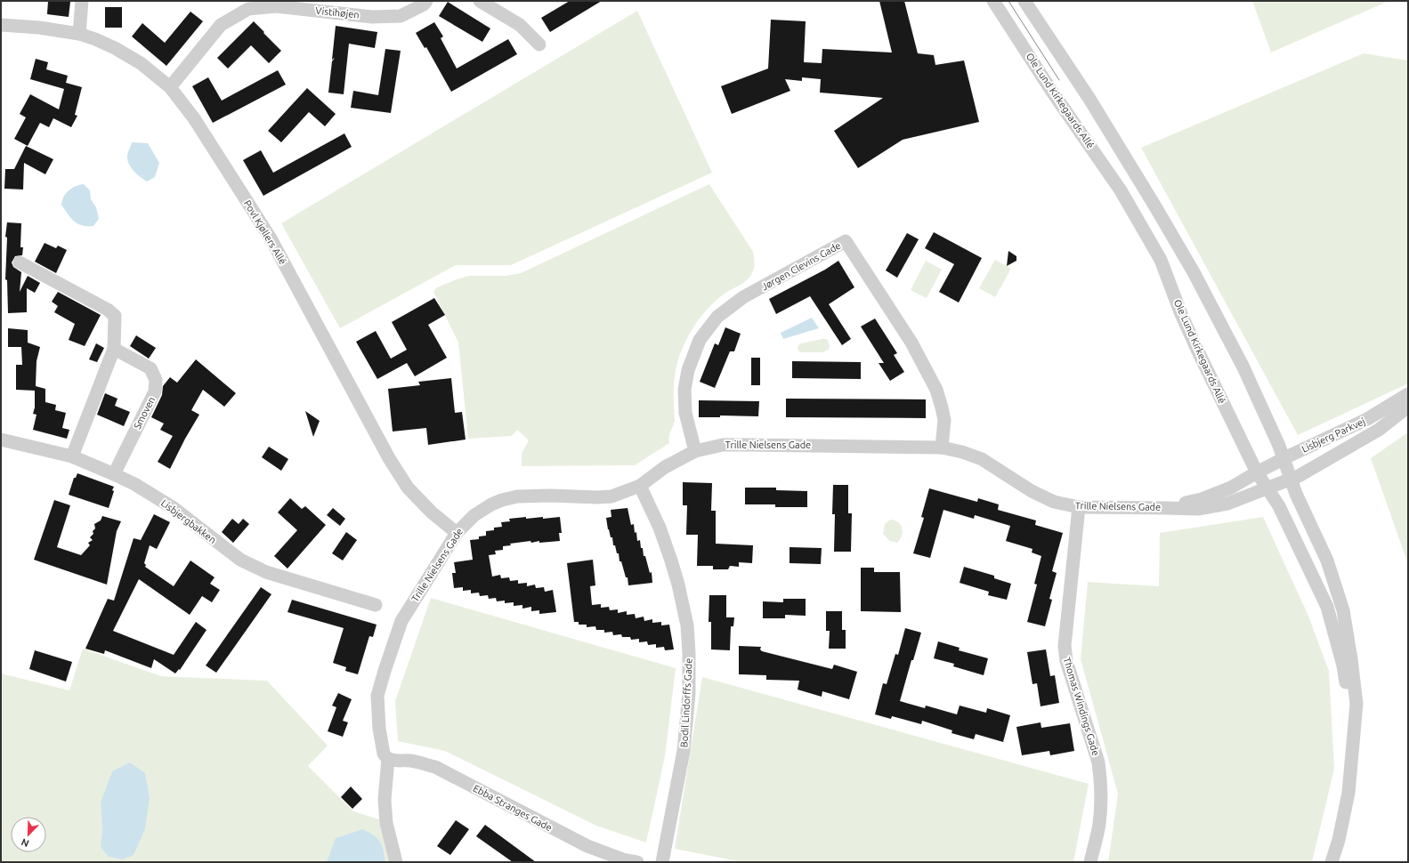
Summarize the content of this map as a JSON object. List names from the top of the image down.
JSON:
{
  "streets": {
    "street": [
      "Vistihøjen",
      "Ole Lund Kirkegaards Allé",
      "Povl Kjøllers Allé",
      "Jørgen Clevins Gade",
      "Smoven",
      "Lisbjerg Parkvej",
      "Trille Nielsens Gade",
      "Lisbjergbakken",
      "Bodil Lindorffs Gade",
      "Thomas Windings Gade",
      "Ebba Stranges Gade"
    ]
  },
  "crossings": [
    ["Vistihøjen", "Povl Kjøllers Allé"],
    ["Ole Lund Kirkegaards Allé", "Lisbjerg Parkvej"],
    ["Ole Lund Kirkegaards Allé", "Trille Nielsens Gade"],
    ["Povl Kjøllers Allé", "Trille Nielsens Gade"],
    ["Jørgen Clevins Gade", "Trille Nielsens Gade"],
    ["Smoven", "Lisbjergbakken"],
    ["Lisbjerg Parkvej", "Trille Nielsens Gade"],
    ["Trille Nielsens Gade", "Bodil Lindorffs Gade"],
    ["Trille Nielsens Gade", "Thomas Windings Gade"],
    ["Trille Nielsens Gade", "Ebba Stranges Gade"]
  ],
  "north": "bottom left"
}
